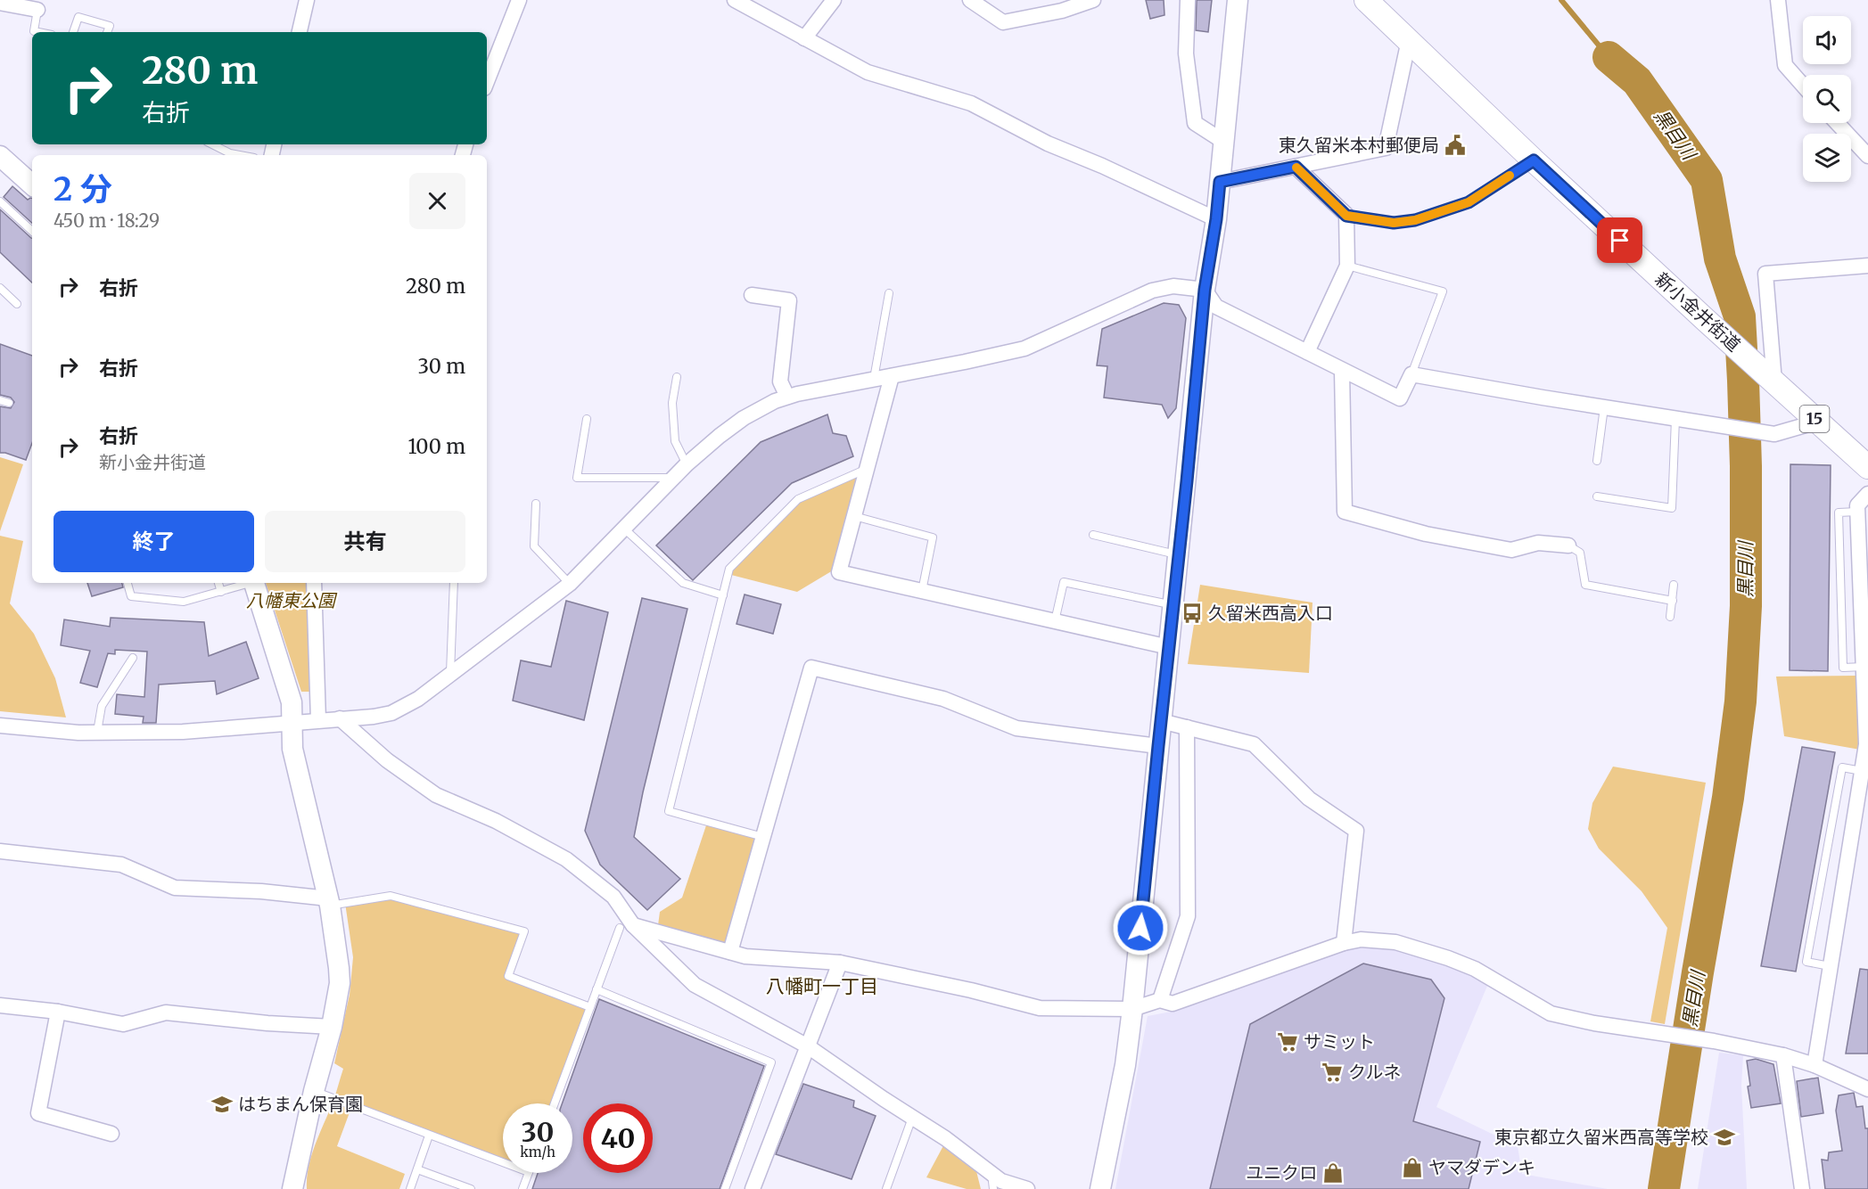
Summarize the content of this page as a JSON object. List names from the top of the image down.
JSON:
{
  "streets": {
    "main road": ["新小金井街道", "15"]
  },
  "districts": ["八幡町一丁目"],
  "water": ["黒目川"],
  "parks": ["八幡東公園"],
  "places": {
    "public building": ["東久留米本村郵便局"],
    "bus stop": ["久留米西高入口"],
    "supermarket": ["サミット", "クルネ"],
    "school or university": ["はちまん保育園", "東京都立久留米西高等学校"],
    "shop": ["ヤマダデンキ", "ユニクロ"]
  },
  "page": {
    "turn": ["280 m", "右折"],
    "heading": ["2 分", "450 m · 18:29"],
    "list": [
      {
        "name": "右折",
        "value": "280 m"
      },
      {
        "name": "右折",
        "value": "30 m"
      },
      {
        "name": "右折",
        "note": "新小金井街道",
        "value": "100 m"
      }
    ],
    "buttons": ["終了", "共有"],
    "speed": "30 km/h",
    "limit": "40"
  }
}
